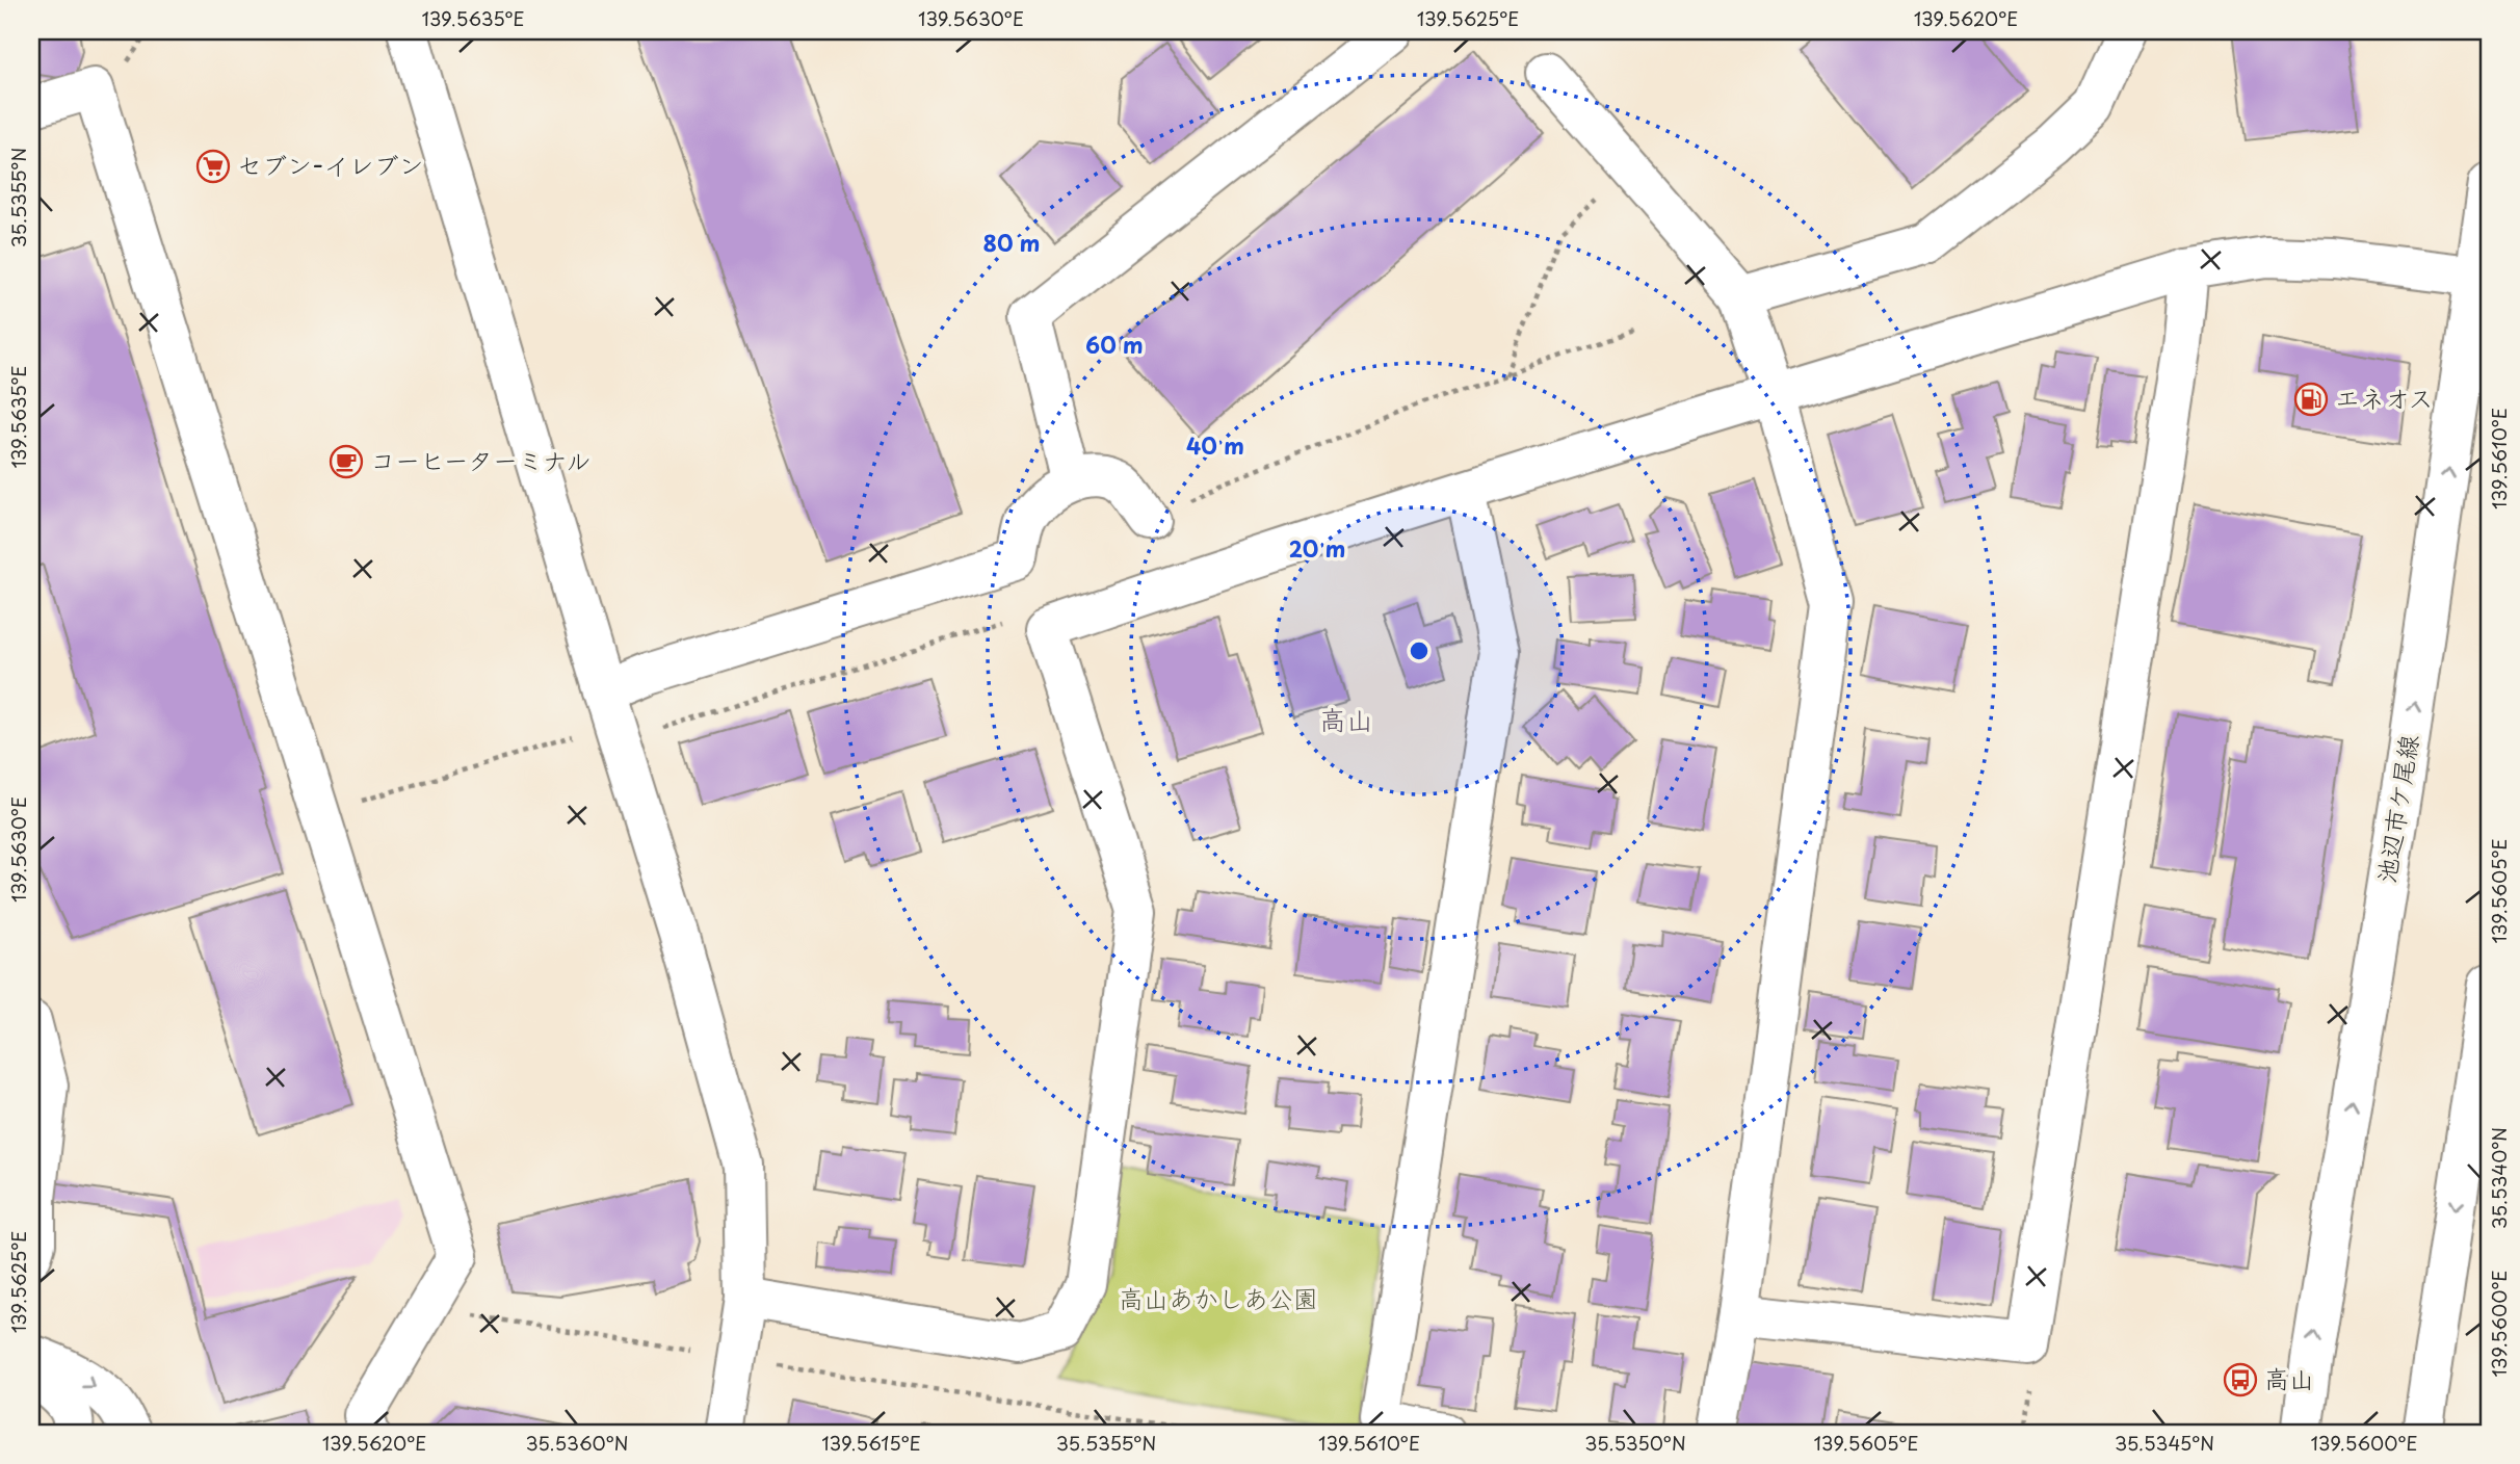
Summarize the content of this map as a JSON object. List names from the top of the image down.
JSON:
{
  "streets": {
    "street": ["池辺市ケ尾線"]
  },
  "districts": ["高山"],
  "parks": ["高山あかしあ公園"],
  "places": {
    "supermarket": ["セブン-イレブン"],
    "fuel station": ["エネオス"],
    "cafe": ["コーヒーターミナル"],
    "bus stop": ["高山"]
  },
  "coordinates": [
    "139.5635°E",
    "139.5630°E",
    "139.5625°E",
    "139.5620°E",
    "35.5355°N",
    "139.5610°E",
    "139.5605°E",
    "35.5340°N",
    "139.5600°E",
    "35.5360°N",
    "139.5615°E",
    "35.5350°N",
    "35.5345°N"
  ],
  "rings": [
    "80 m",
    "60 m",
    "40 m",
    "20 m"
  ]
}
